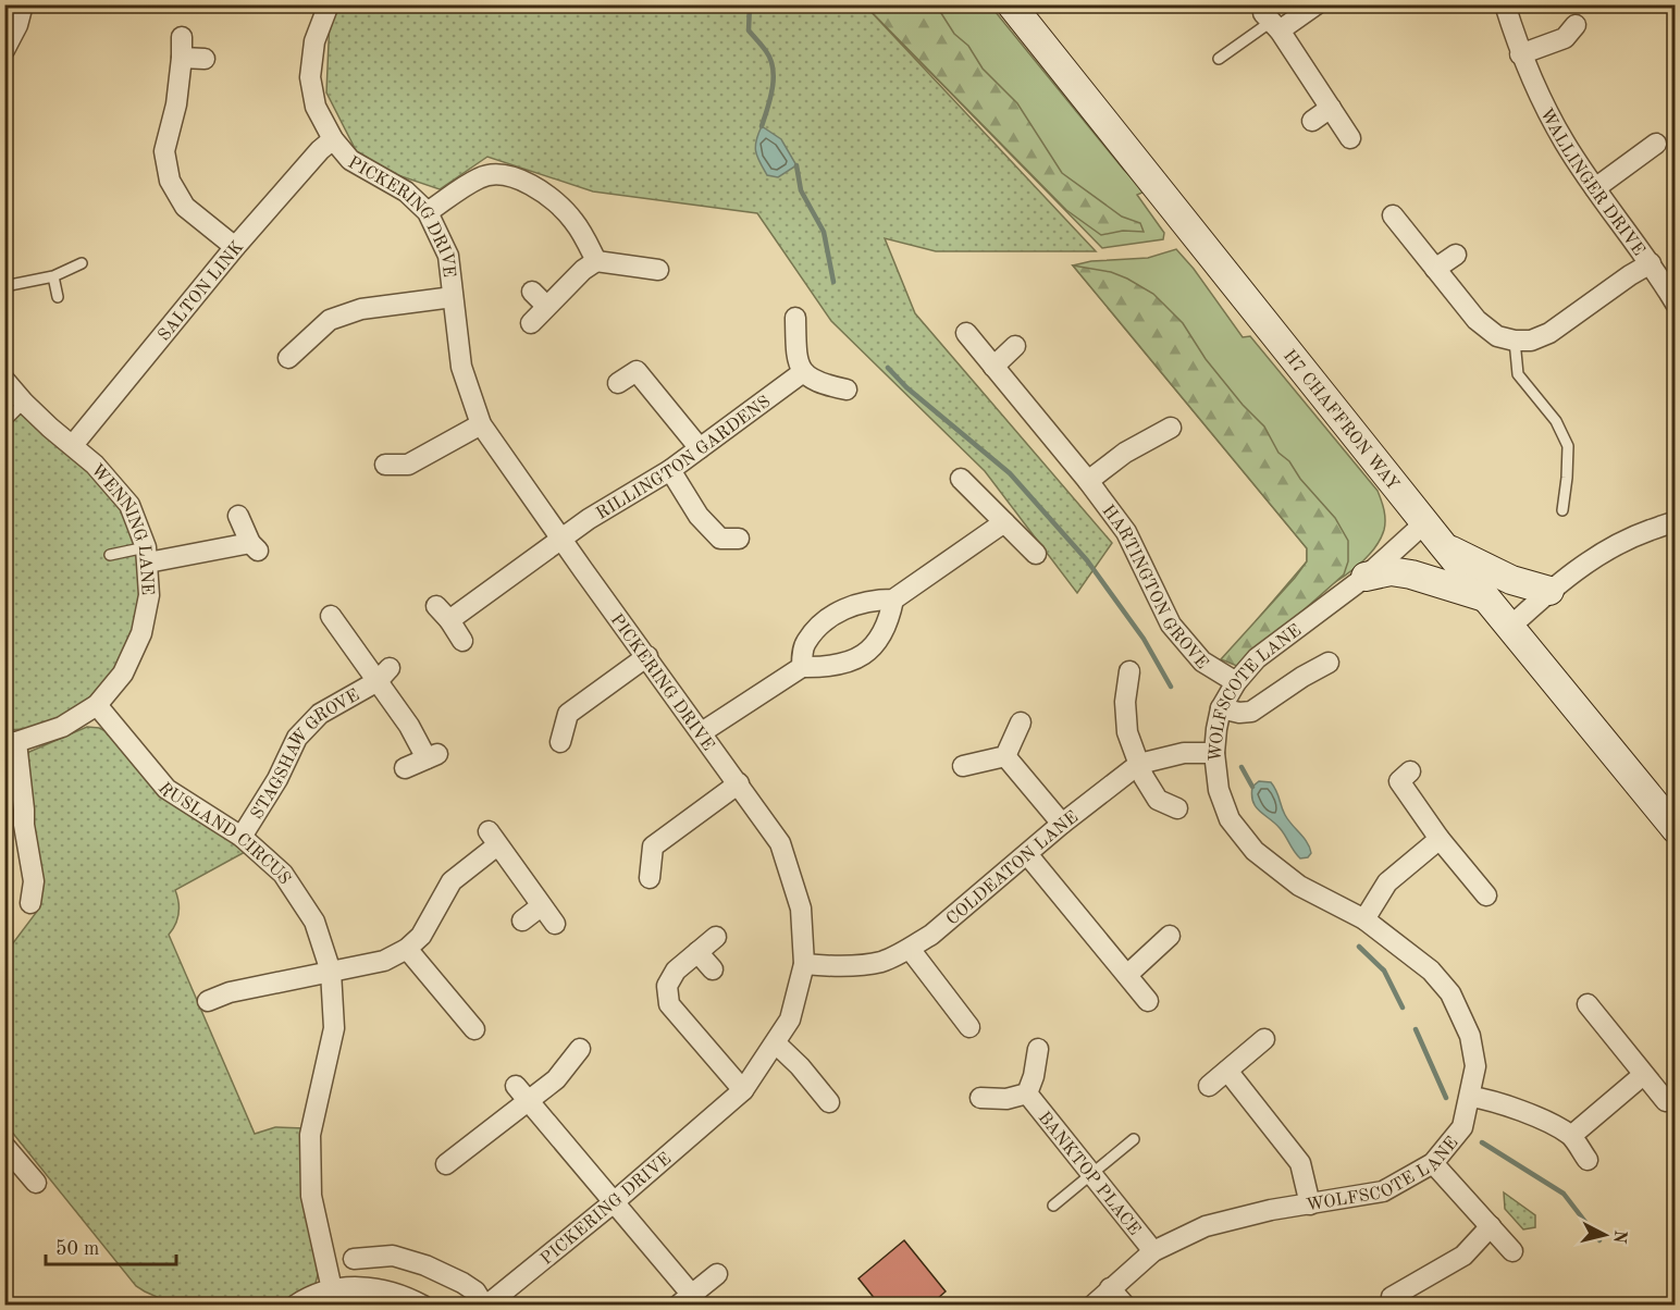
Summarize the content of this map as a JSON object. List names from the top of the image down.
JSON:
{
  "streets": {
    "street": [
      "WALLINGER DRIVE",
      "PICKERING DRIVE",
      "SALTON LINK",
      "H7 CHAFFRON WAY",
      "RILLINGTON GARDENS",
      "WENNING LANE",
      "HARTINGTON GROVE",
      "WOLFSCOTE LANE",
      "STAGSHAW GROVE",
      "RUSLAND CIRCUS",
      "COLDEATON LANE",
      "BANKTOP PLACE"
    ]
  },
  "crossings": [
    ["PICKERING DRIVE", "SALTON LINK"],
    ["PICKERING DRIVE", "RILLINGTON GARDENS"],
    ["PICKERING DRIVE", "COLDEATON LANE"],
    ["SALTON LINK", "WENNING LANE"],
    ["H7 CHAFFRON WAY", "WOLFSCOTE LANE"],
    ["WENNING LANE", "RUSLAND CIRCUS"],
    ["HARTINGTON GROVE", "WOLFSCOTE LANE"],
    ["WOLFSCOTE LANE", "COLDEATON LANE"],
    ["WOLFSCOTE LANE", "BANKTOP PLACE"],
    ["STAGSHAW GROVE", "RUSLAND CIRCUS"]
  ],
  "scale_bar": "50 m",
  "north": "right"
}
